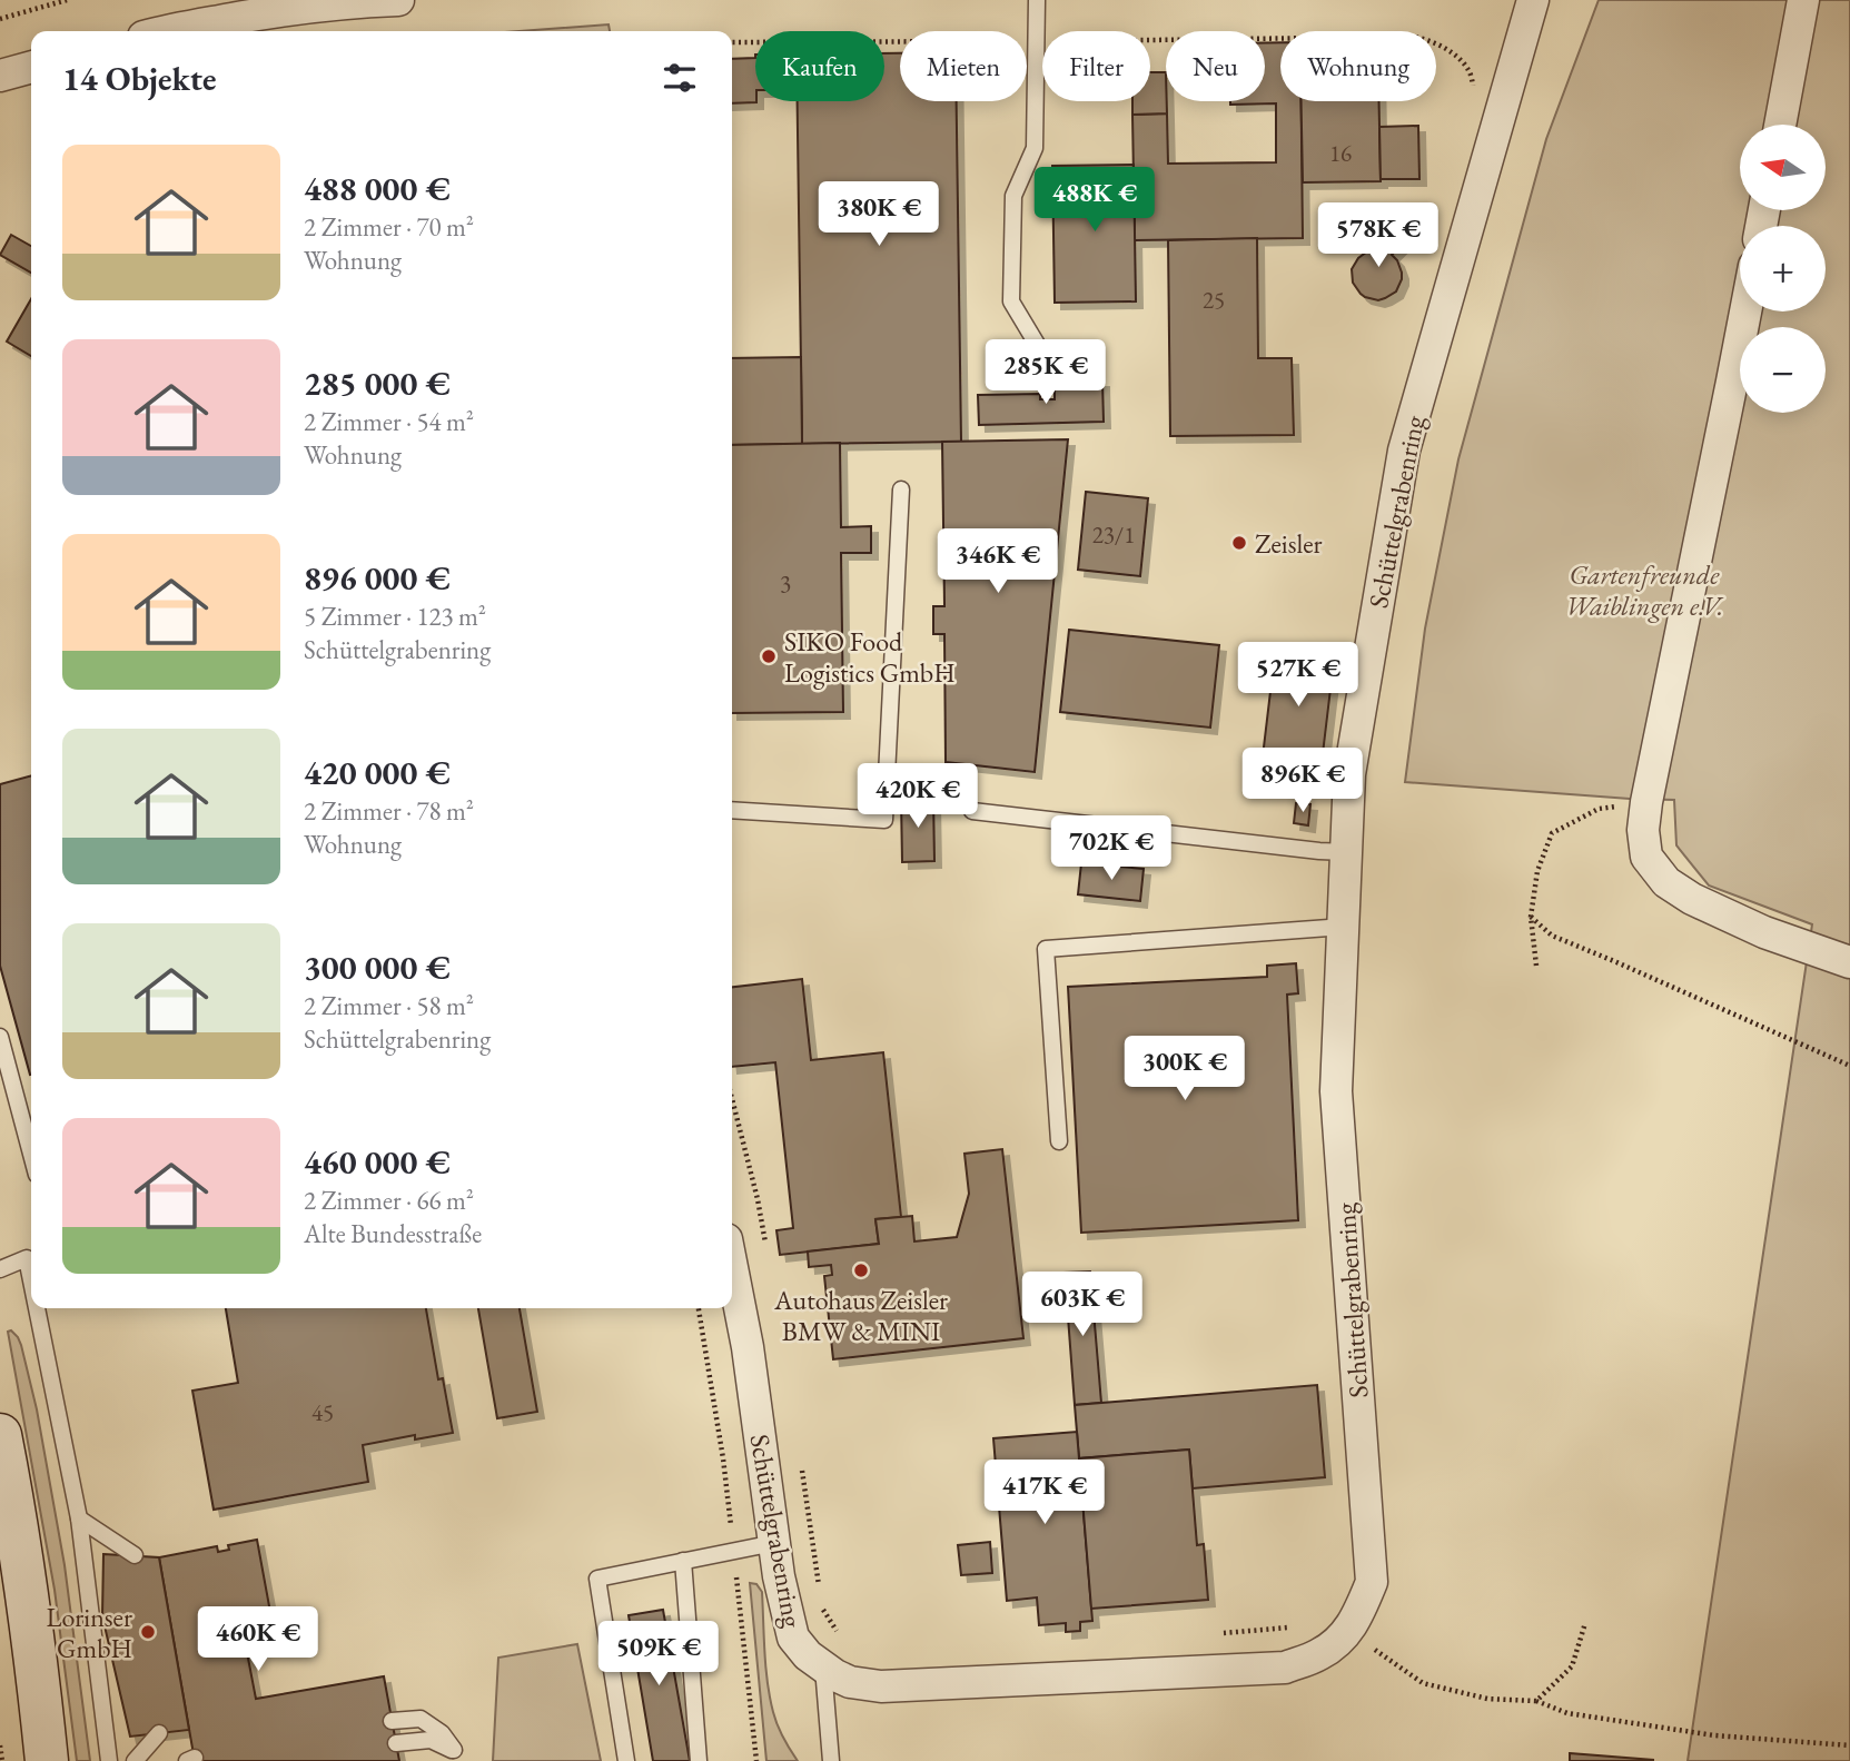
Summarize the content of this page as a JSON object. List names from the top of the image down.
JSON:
{
  "streets": {
    "street": ["Schüttelgrabenring"]
  },
  "parks": ["Gartenfreunde Waiblingen e.V."],
  "places": [
    "Zeisler",
    "SIKO Food Logistics GmbH",
    "Autohaus Zeisler BMW & MINI",
    "Lorinser GmbH"
  ],
  "house_numbers": [
    "16",
    "25",
    "23/1",
    "3",
    "45"
  ],
  "north": "left",
  "page": {
    "chip": [
      "Kaufen",
      "Mieten",
      "Filter",
      "Neu",
      "Wohnung"
    ],
    "heading": "14 Objekte",
    "map_buttons": ["+", "−"],
    "list": [
      {
        "name": "488 000 €",
        "note": "2 Zimmer · 70 m² · Wohnung"
      },
      {
        "name": "285 000 €",
        "note": "2 Zimmer · 54 m² · Wohnung"
      },
      {
        "name": "896 000 €",
        "note": "5 Zimmer · 123 m² · Schüttelgrabenring"
      },
      {
        "name": "420 000 €",
        "note": "2 Zimmer · 78 m² · Wohnung"
      },
      {
        "name": "300 000 €",
        "note": "2 Zimmer · 58 m² · Schüttelgrabenring"
      },
      {
        "name": "460 000 €",
        "note": "2 Zimmer · 66 m² · Alte Bundesstraße"
      }
    ],
    "price": [
      "488K €",
      "380K €",
      "578K €",
      "285K €",
      "346K €",
      "527K €",
      "896K €",
      "420K €",
      "702K €",
      "300K €",
      "603K €",
      "417K €",
      "460K €",
      "509K €"
    ]
  }
}
